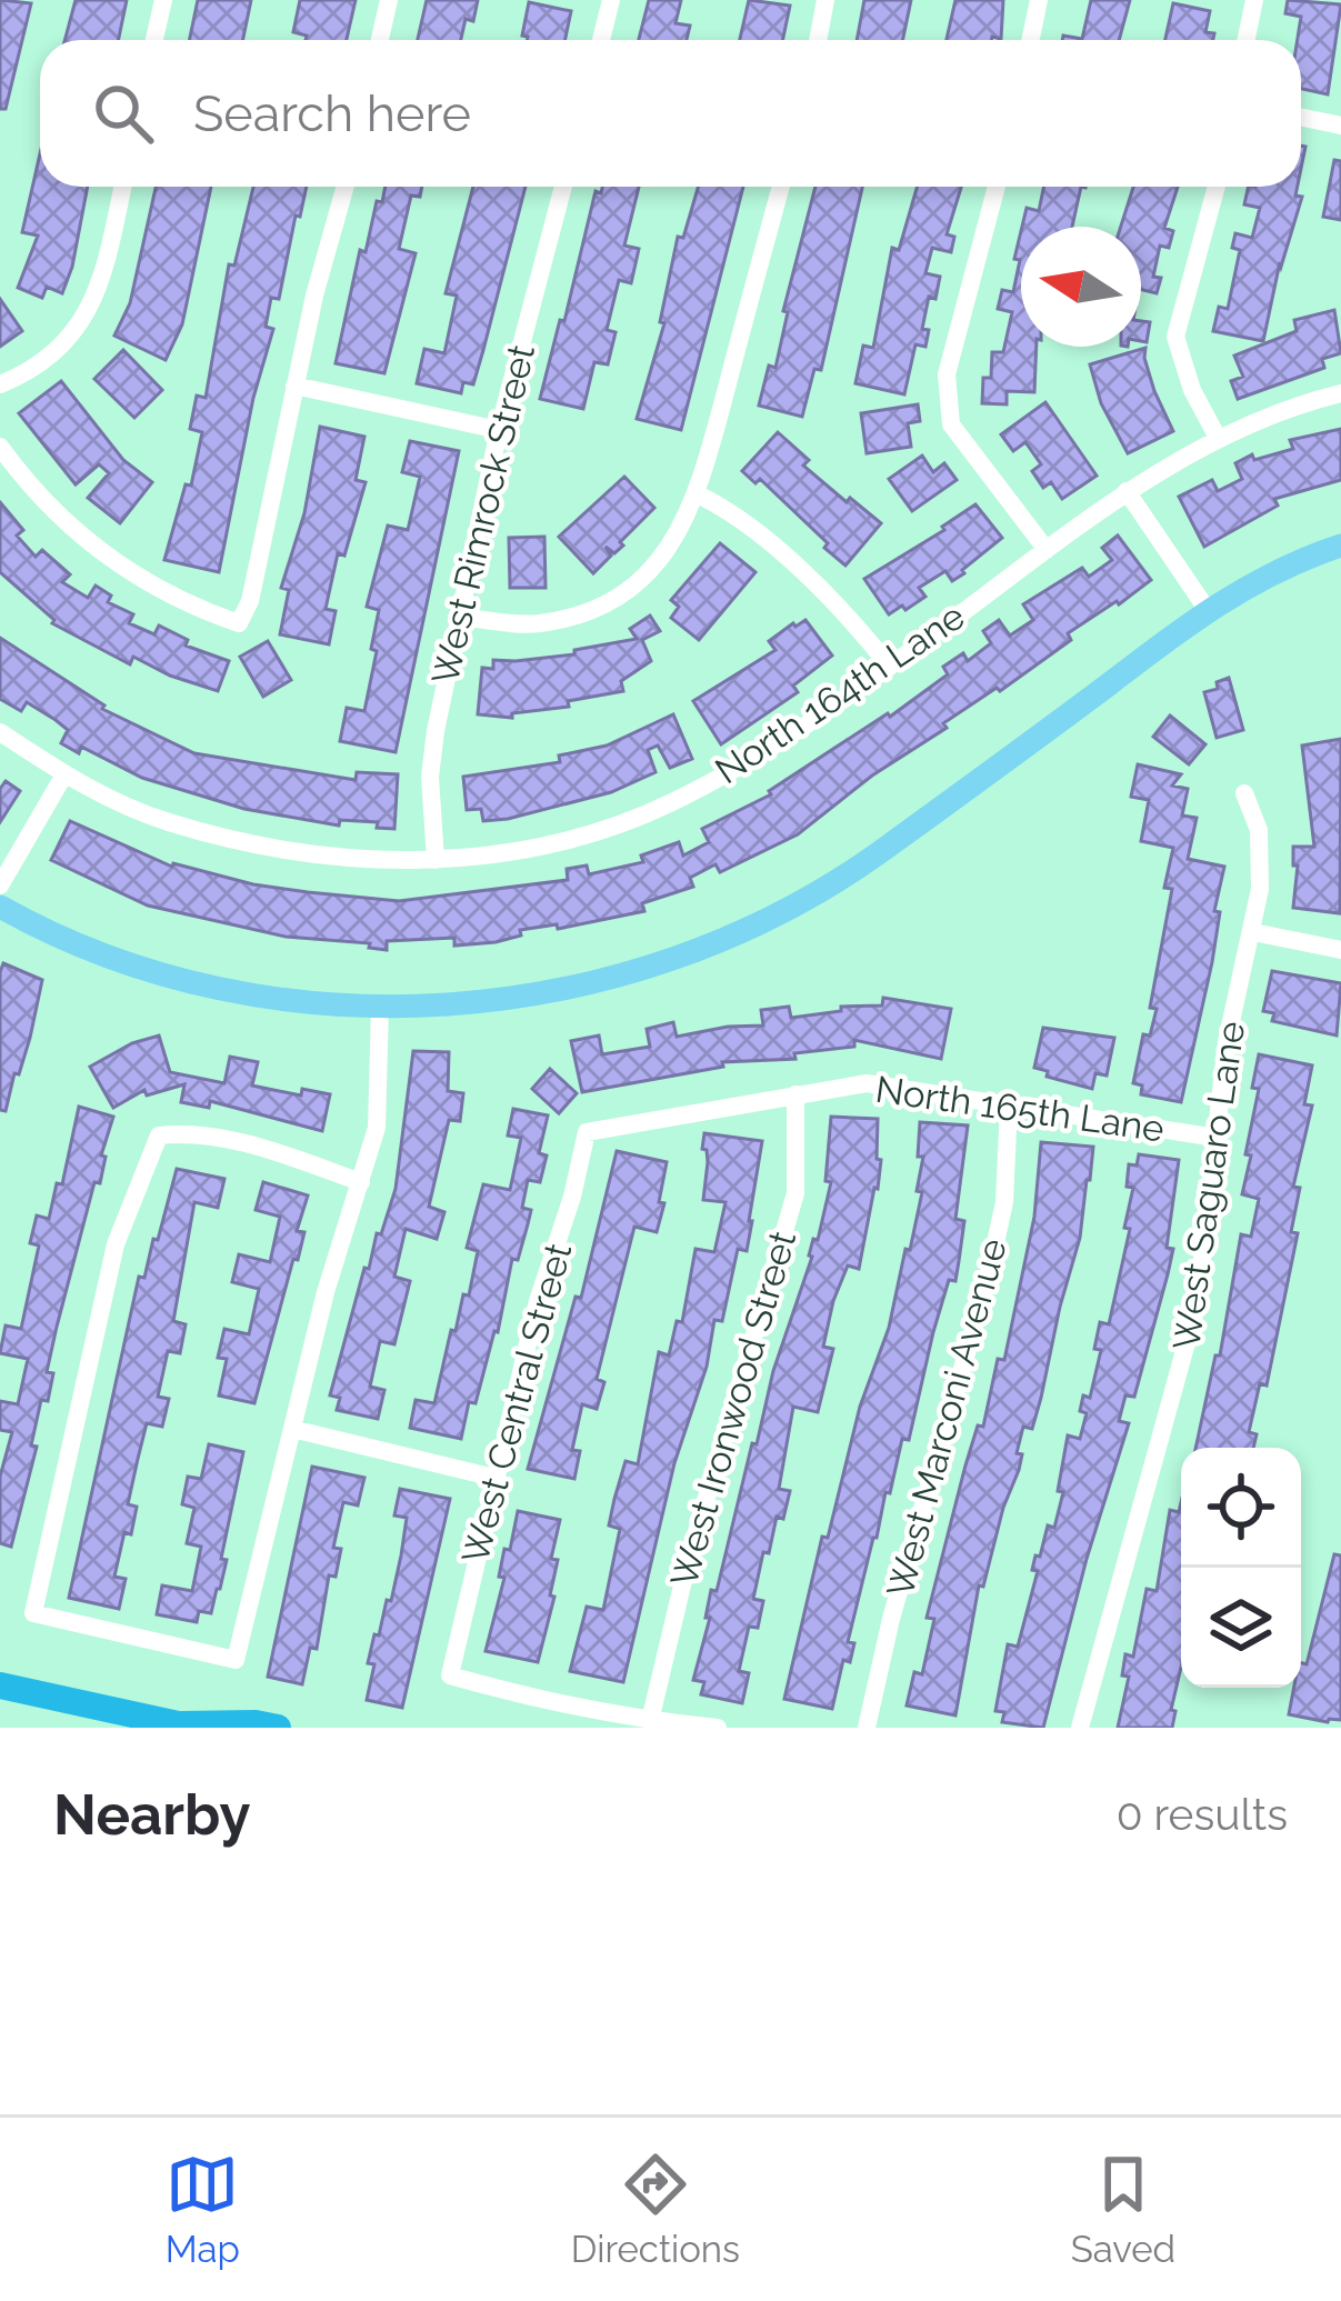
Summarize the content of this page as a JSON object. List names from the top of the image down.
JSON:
{
  "streets": {
    "street": [
      "West Rimrock Street",
      "North 164th Lane",
      "North 165th Lane",
      "West Saguaro Lane",
      "West Central Street",
      "West Ironwood Street",
      "West Marconi Avenue"
    ]
  },
  "crossings": [
    ["West Rimrock Street", "North 164th Lane"],
    ["North 165th Lane", "West Saguaro Lane"],
    ["North 165th Lane", "West Central Street"],
    ["North 165th Lane", "West Ironwood Street"],
    ["North 165th Lane", "West Marconi Avenue"],
    ["West Central Street", "West Ironwood Street"]
  ],
  "north": "left",
  "page": {
    "search": "Search here",
    "heading": ["Nearby", "0 results"],
    "nav": ["Map", "Directions", "Saved"]
  }
}
